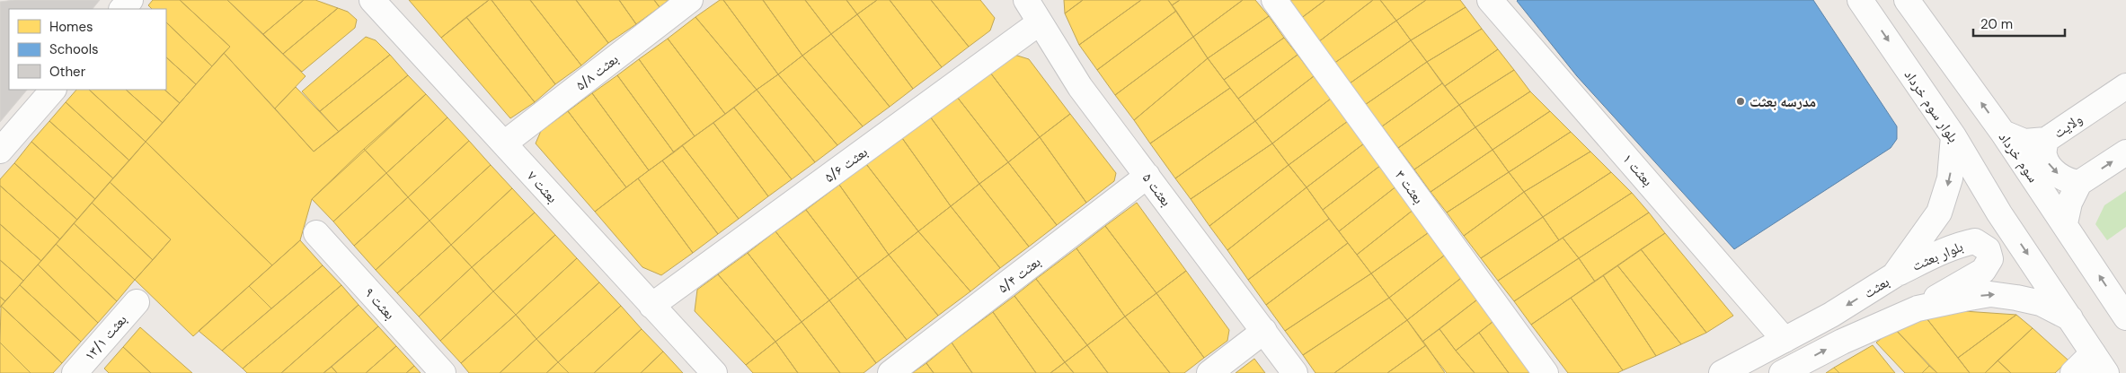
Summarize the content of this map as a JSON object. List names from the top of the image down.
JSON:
{
  "streets": {
    "street": [
      "بعثت ۵/۸",
      "بلوار سوم خرداد",
      "ولایت",
      "سوم خرداد",
      "بعثت ۵/۶",
      "بعثت ۱",
      "بعثت ۷",
      "بعثت ۳",
      "بعثت ۵",
      "بلوار بعثت",
      "بعثت ۵/۴",
      "بعثت",
      "بعثت ۹",
      "بعثت ۱۳/۱"
    ]
  },
  "crossings": [
    ["بعثت ۵/۸", "بعثت ۷"],
    ["بلوار سوم خرداد", "بعثت"],
    ["ولایت", "سوم خرداد"],
    ["بعثت ۵/۶", "بعثت ۷"],
    ["بعثت ۵/۶", "بعثت ۵"],
    ["بعثت ۱", "بعثت"],
    ["بعثت ۵", "بعثت ۵/۴"],
    ["بلوار بعثت", "بعثت"]
  ],
  "one_way": ["بلوار سوم خرداد", "سوم خرداد"],
  "places": ["مدرسه بعثت"],
  "legend": ["Homes", "Schools", "Other"],
  "scale_bar": "20 m"
}
